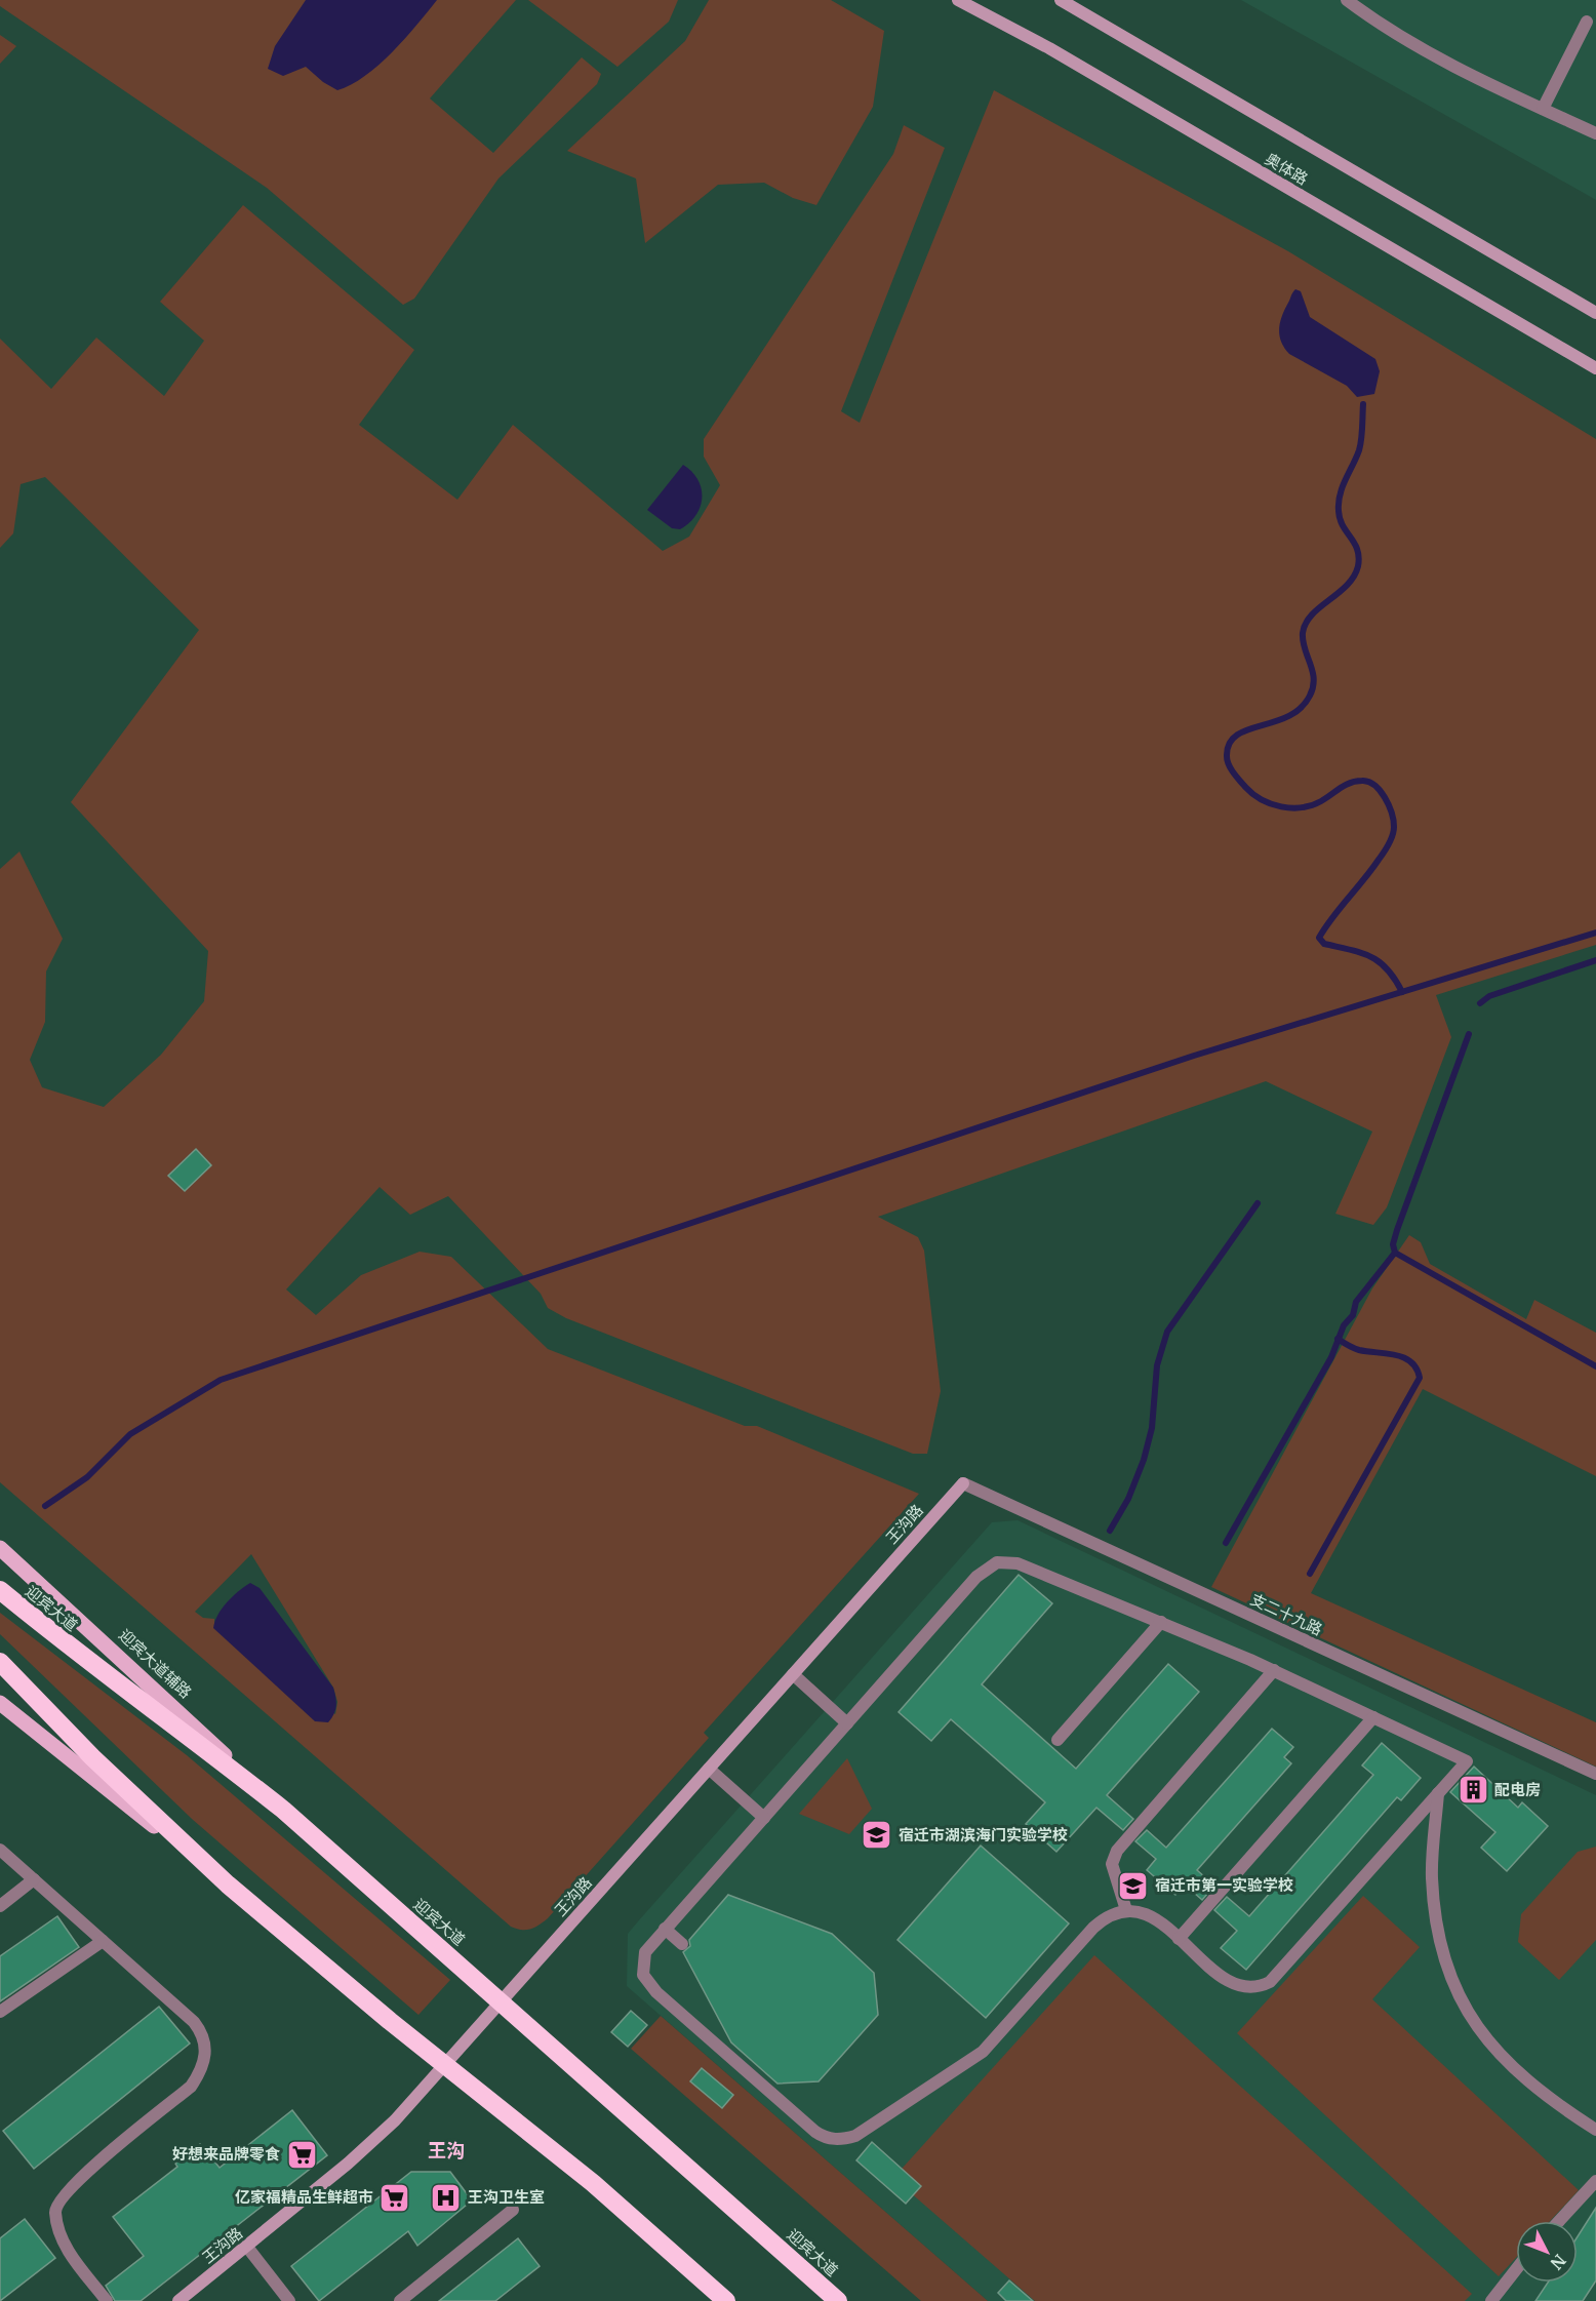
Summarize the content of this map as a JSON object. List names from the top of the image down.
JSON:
{
  "streets": {
    "highway": ["迎宾大道"],
    "main road": ["奥体路", "王沟路", "迎宾大道辅路"],
    "street": ["支二十九路"]
  },
  "crossings": [
    ["王沟路", "迎宾大道"],
    ["王沟路", "支二十九路"],
    ["迎宾大道", "迎宾大道辅路"]
  ],
  "districts": ["王沟"],
  "places": {
    "building": ["配电房"],
    "school or university": ["宿迁市湖滨海门实验学校", "宿迁市第一实验学校"],
    "supermarket": ["好想来品牌零食", "亿家福精品生鲜超市"],
    "hospital": ["王沟卫生室"]
  },
  "north": "bottom right"
}
